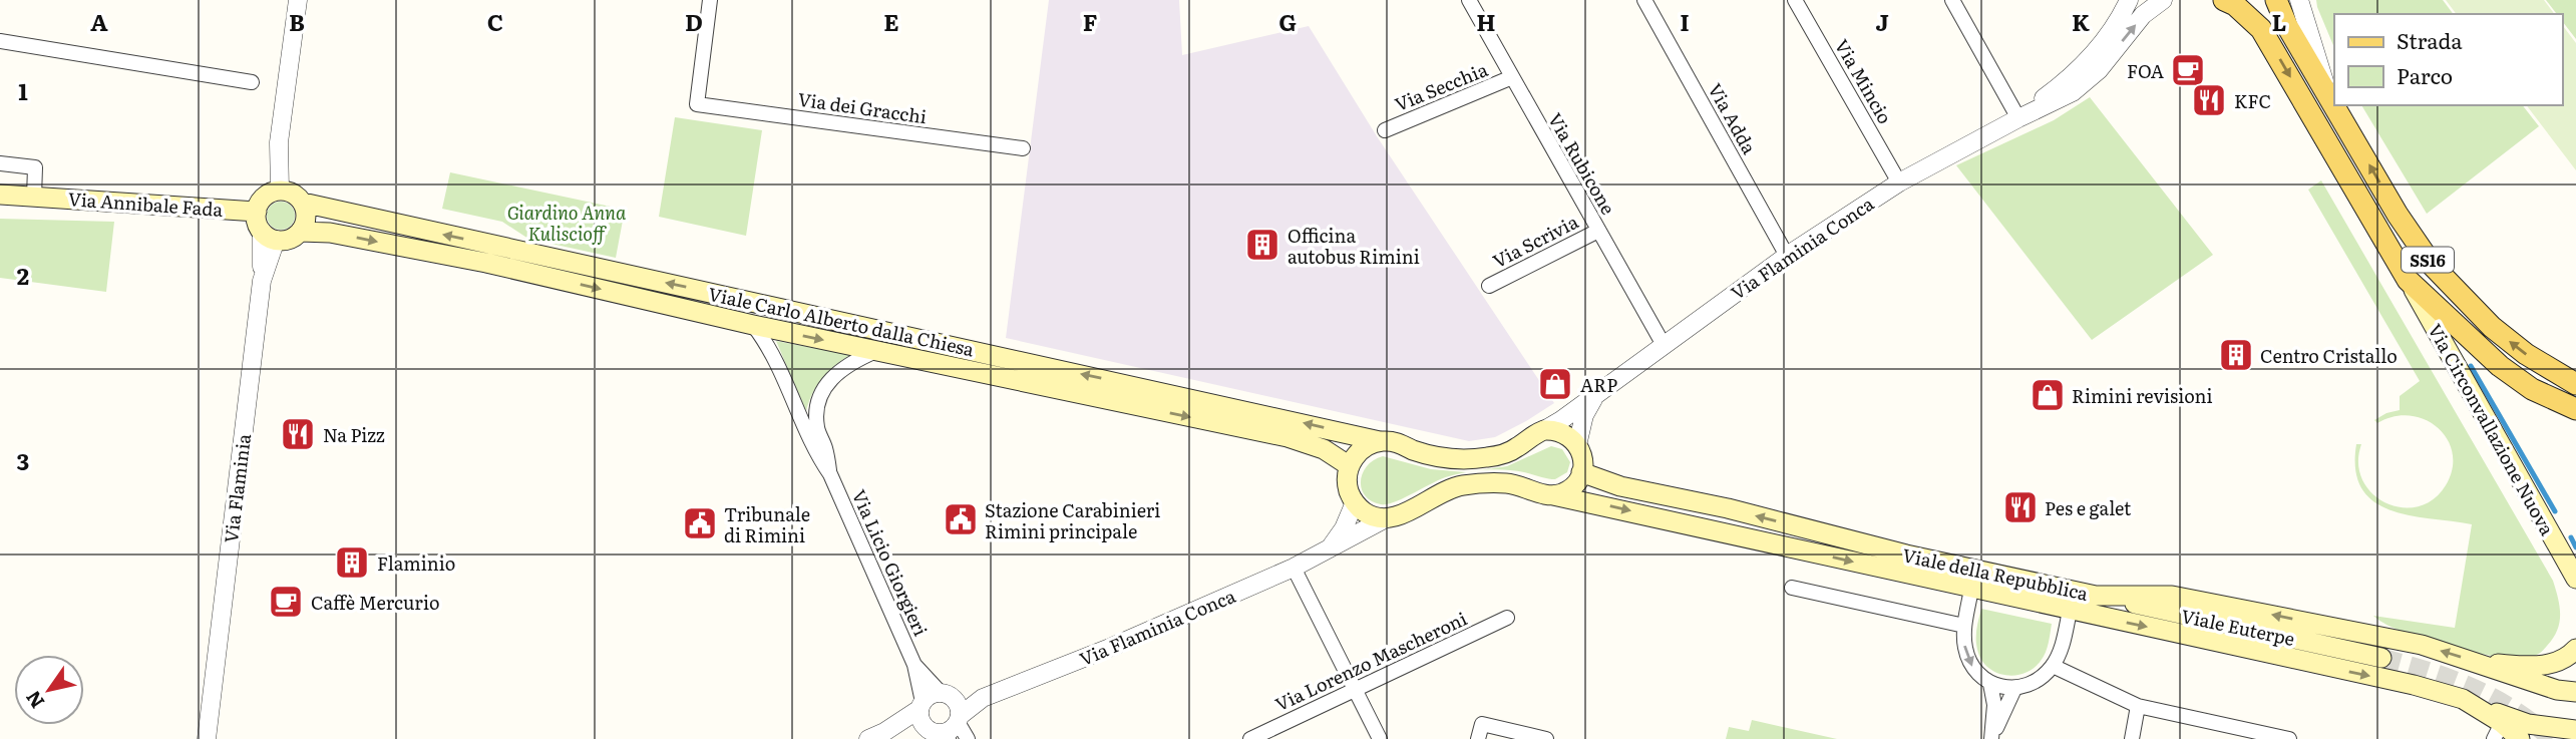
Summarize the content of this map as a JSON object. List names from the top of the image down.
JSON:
{
  "streets": {
    "main road": [
      "Via Annibale Fada",
      "SS16",
      "Viale Carlo Alberto dalla Chiesa",
      "Via Circonvallazione Nuova",
      "Viale della Repubblica",
      "Viale Euterpe"
    ],
    "street": [
      "Via Mincio",
      "Via Secchia",
      "Via dei Gracchi",
      "Via Adda",
      "Via Rubicone",
      "Via Scrivia",
      "Via Flaminia Conca",
      "Via Flaminia",
      "Via Licio Giorgieri",
      "Via Lorenzo Mascheroni"
    ]
  },
  "crossings": [
    ["Via Mincio", "Via Flaminia Conca"],
    ["Via Secchia", "Via Rubicone"],
    ["Via Adda", "Via Flaminia Conca"],
    ["Via Rubicone", "Via Scrivia"],
    ["Via Rubicone", "Via Flaminia Conca"],
    ["Via Annibale Fada", "Viale Carlo Alberto dalla Chiesa"],
    ["Via Annibale Fada", "Via Flaminia"],
    ["Via Flaminia Conca", "Viale Carlo Alberto dalla Chiesa"],
    ["Via Flaminia Conca", "Via Licio Giorgieri"],
    ["Via Flaminia Conca", "Viale della Repubblica"],
    ["Viale Carlo Alberto dalla Chiesa", "Via Flaminia"],
    ["Viale Carlo Alberto dalla Chiesa", "Via Licio Giorgieri"],
    ["Viale della Repubblica", "Viale Euterpe"]
  ],
  "parks": ["Giardino Anna Kuliscioff"],
  "places": {
    "cafe": ["FOA", "Caffè Mercurio"],
    "restaurant": ["KFC", "Na Pizz", "Pes e galet"],
    "building": ["Officina autobus Rimini", "Centro Cristallo", "Flaminio"],
    "shop": ["ARP", "Rimini revisioni"],
    "public building": ["Stazione Carabinieri Rimini principale", "Tribunale di Rimini"]
  },
  "legend": ["Strada", "Parco"],
  "north": "bottom left",
  "grid": {
    "columns": [
      "A",
      "B",
      "C",
      "D",
      "E",
      "F",
      "G",
      "H",
      "I",
      "J",
      "K",
      "L"
    ],
    "rows": ["1", "2", "3"]
  }
}
